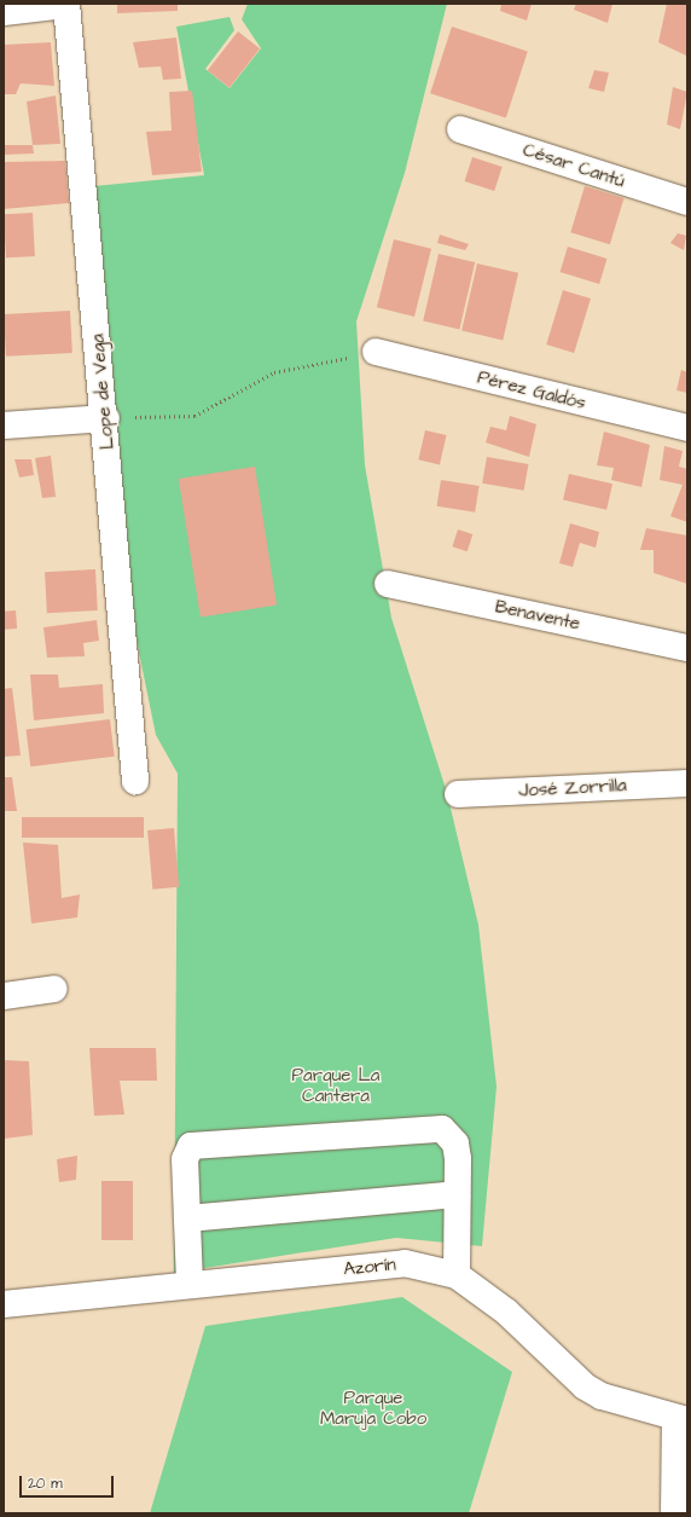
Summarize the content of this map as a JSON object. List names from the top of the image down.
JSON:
{
  "streets": {
    "street": [
      "César Cantú",
      "Pérez Galdós",
      "Lope de Vega",
      "Benavente",
      "José Zorrilla",
      "Azorín"
    ]
  },
  "parks": ["Parque La Cantera", "Parque Maruja Cobo"],
  "scale_bar": "20 m"
}
